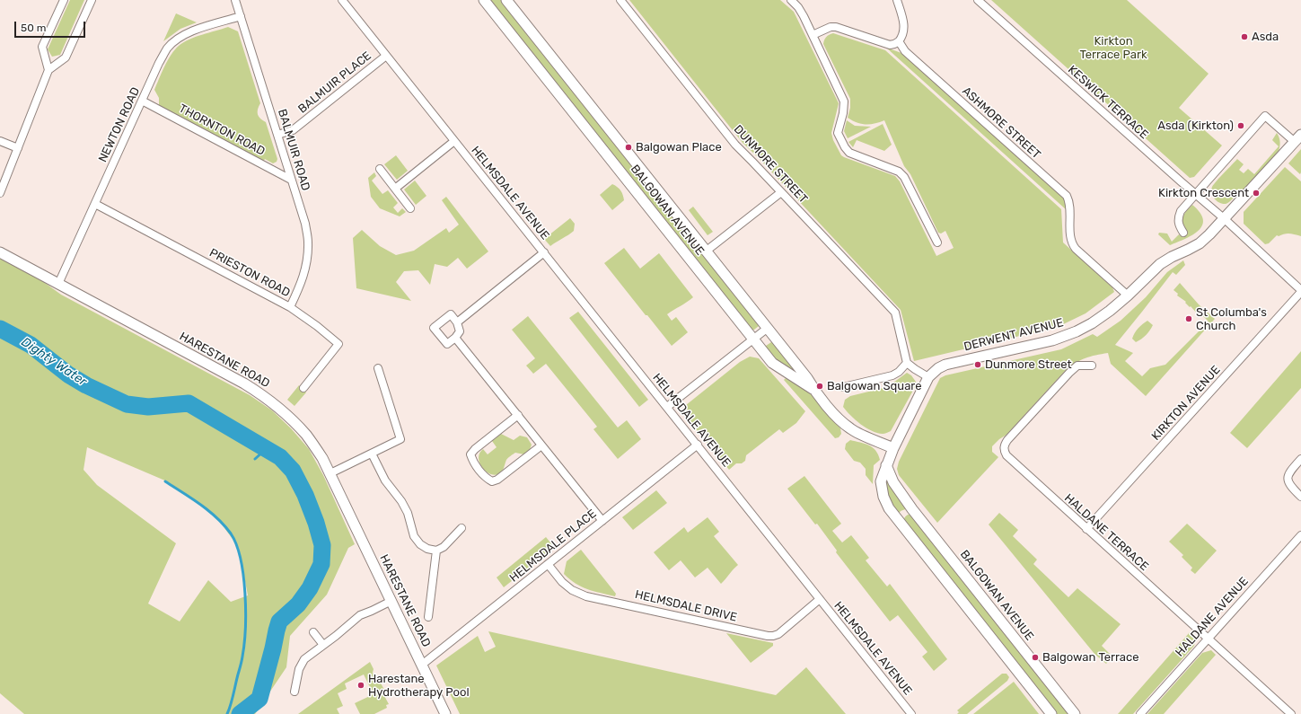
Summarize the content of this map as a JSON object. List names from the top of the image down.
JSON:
{
  "streets": {
    "street": [
      "BALMUIR PLACE",
      "KESWICK TERRACE",
      "ASHMORE STREET",
      "NEWTON ROAD",
      "THORNTON ROAD",
      "BALMUIR ROAD",
      "DUNMORE STREET",
      "HELMSDALE AVENUE",
      "BALGOWAN AVENUE",
      "PRIESTON ROAD",
      "DERWENT AVENUE",
      "HARESTANE ROAD",
      "KIRKTON AVENUE",
      "HALDANE TERRACE",
      "HELMSDALE PLACE",
      "HELMSDALE DRIVE",
      "HALDANE AVENUE"
    ]
  },
  "crossings": [
    ["BALMUIR PLACE", "BALMUIR ROAD"],
    ["BALMUIR PLACE", "HELMSDALE AVENUE"],
    ["KESWICK TERRACE", "DERWENT AVENUE"],
    ["ASHMORE STREET", "DERWENT AVENUE"],
    ["NEWTON ROAD", "THORNTON ROAD"],
    ["NEWTON ROAD", "BALMUIR ROAD"],
    ["NEWTON ROAD", "PRIESTON ROAD"],
    ["NEWTON ROAD", "HARESTANE ROAD"],
    ["THORNTON ROAD", "BALMUIR ROAD"],
    ["BALMUIR ROAD", "PRIESTON ROAD"],
    ["HELMSDALE AVENUE", "HELMSDALE PLACE"],
    ["HELMSDALE AVENUE", "HELMSDALE DRIVE"],
    ["BALGOWAN AVENUE", "DERWENT AVENUE"],
    ["HARESTANE ROAD", "HELMSDALE PLACE"],
    ["KIRKTON AVENUE", "HALDANE TERRACE"],
    ["HALDANE TERRACE", "HALDANE AVENUE"],
    ["HELMSDALE PLACE", "HELMSDALE DRIVE"]
  ],
  "water": ["Dighty Water"],
  "parks": ["Kirkton Terrace Park"],
  "places": [
    "Asda",
    "Asda (Kirkton)",
    "Balgowan Place",
    "Kirkton Crescent",
    "St Columba's Church",
    "Dunmore Street",
    "Balgowan Square",
    "Balgowan Terrace",
    "Harestane Hydrotherapy Pool"
  ],
  "scale_bar": "50 m"
}
